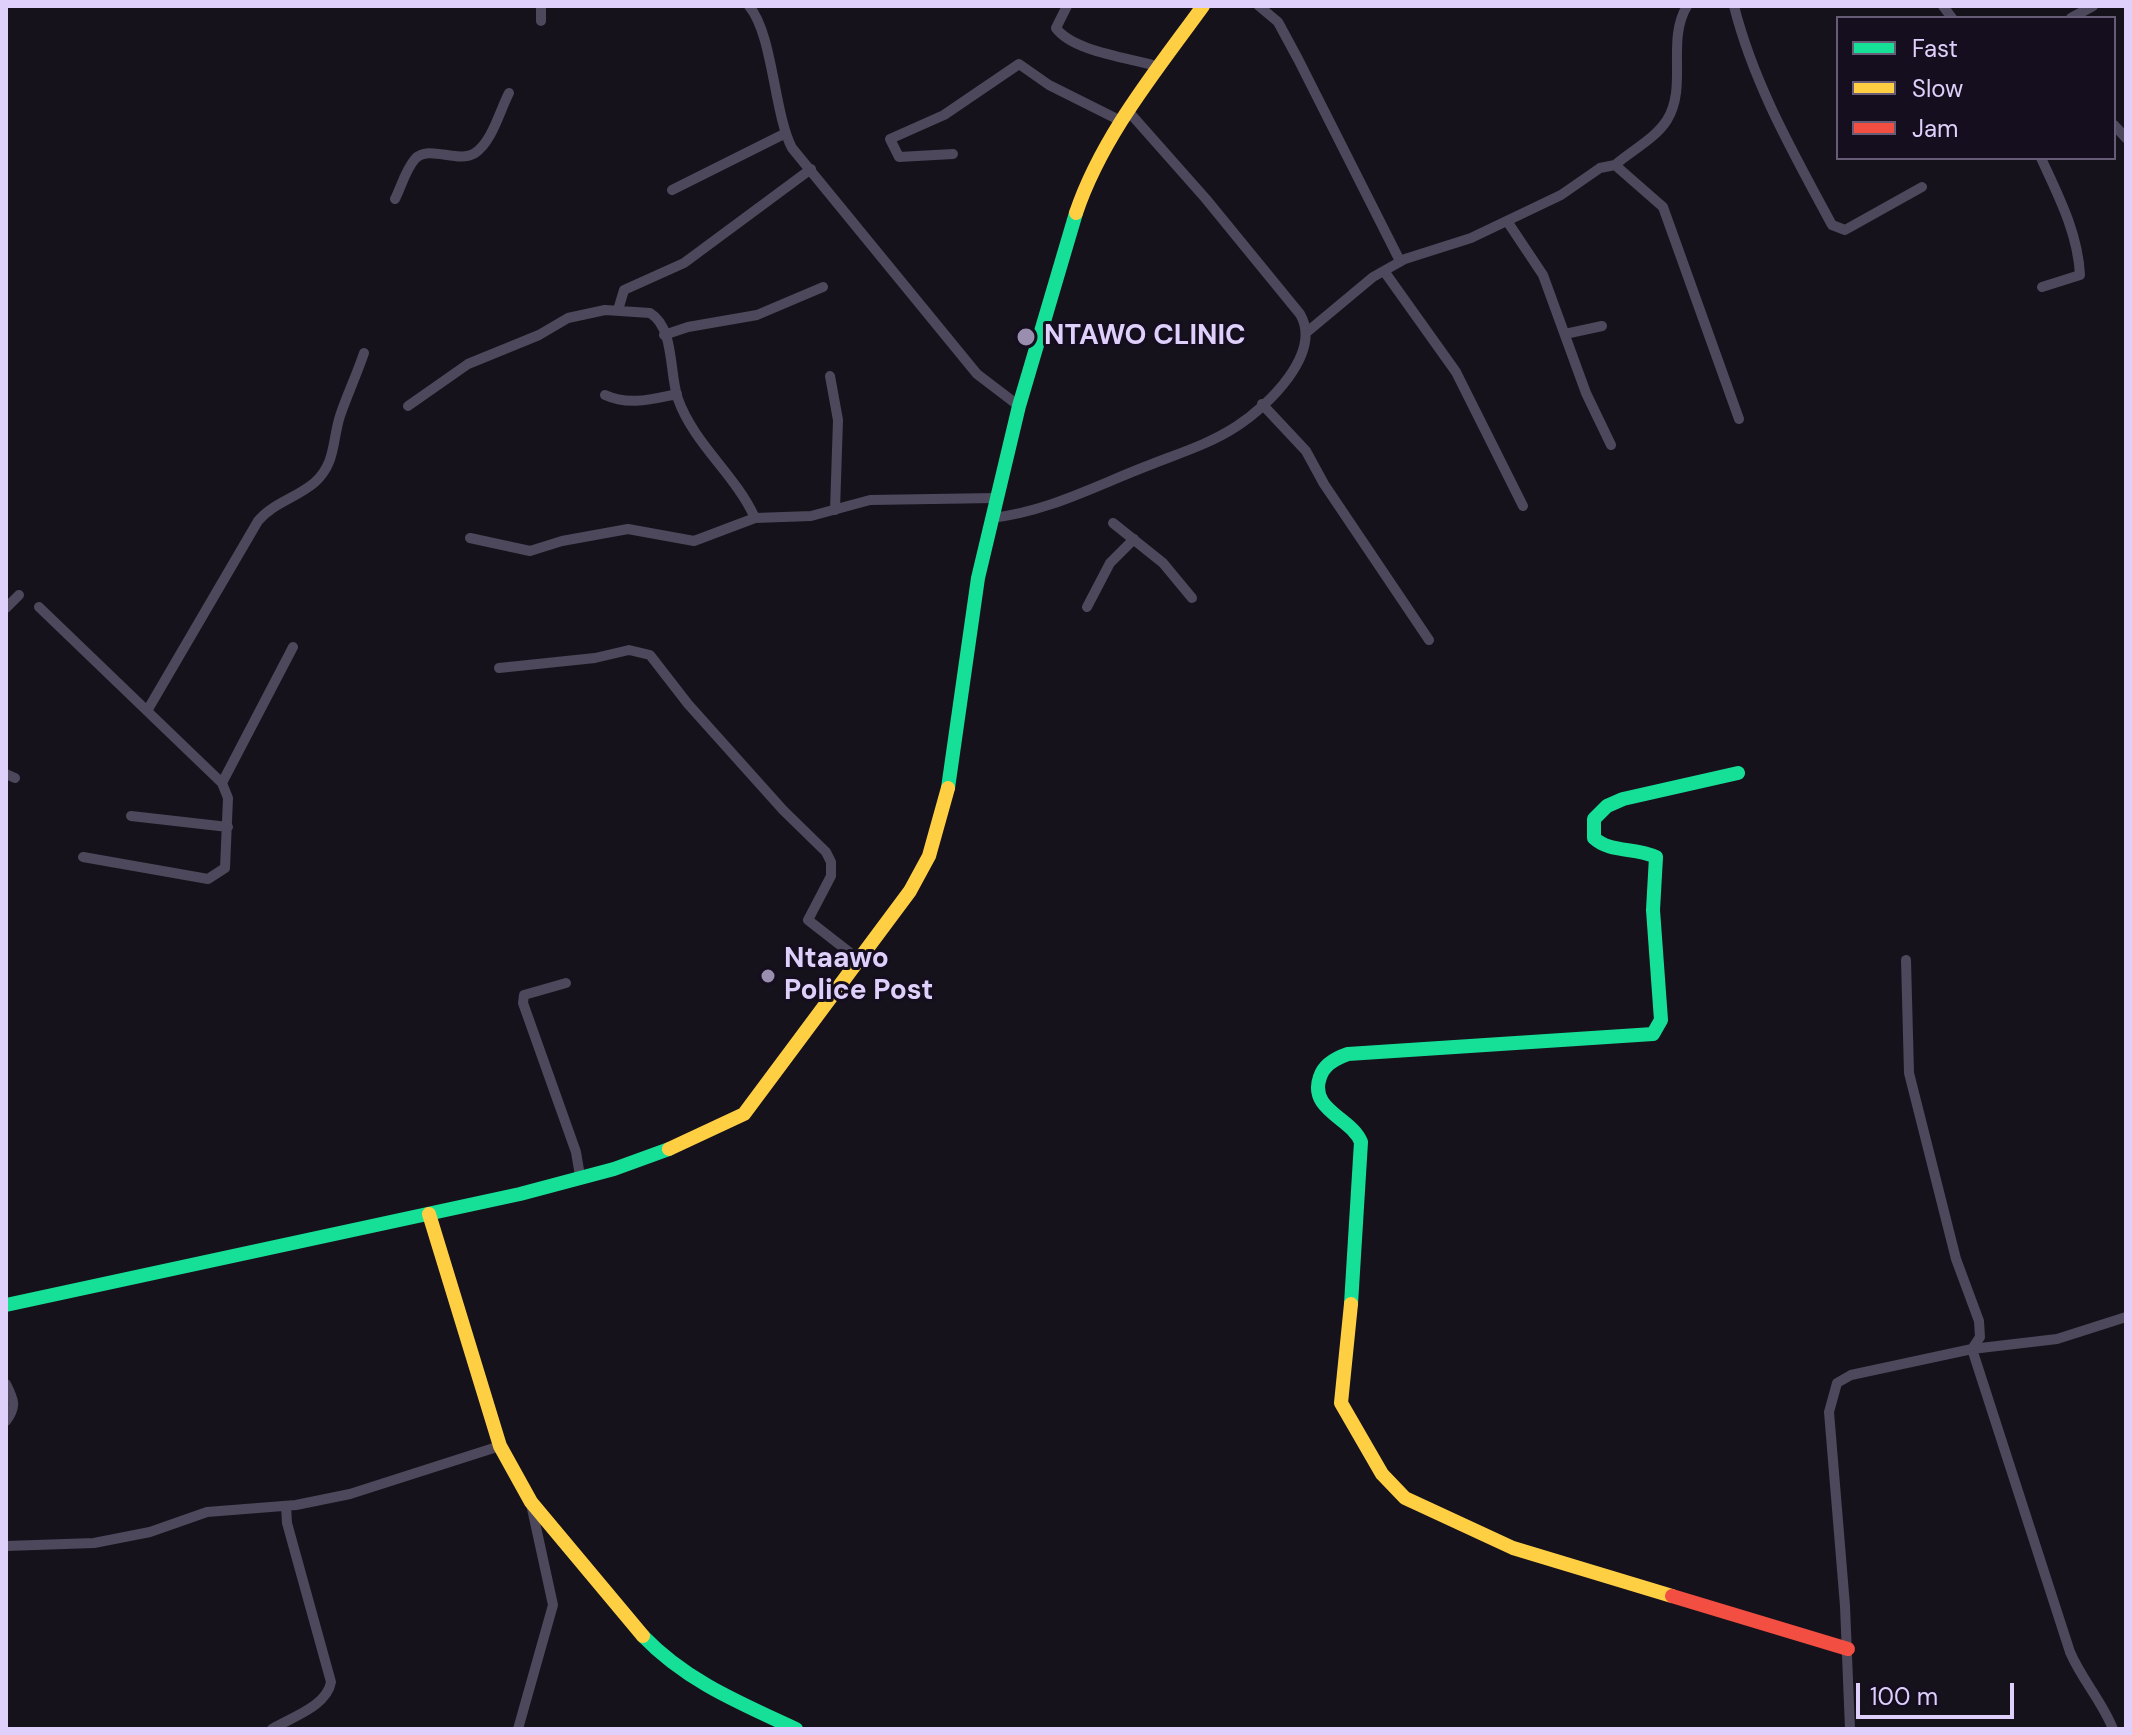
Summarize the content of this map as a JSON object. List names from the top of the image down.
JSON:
{
  "places": ["NTAWO CLINIC", "Ntaawo Police Post"],
  "legend": ["Fast", "Slow", "Jam"],
  "scale_bar": "100 m"
}
